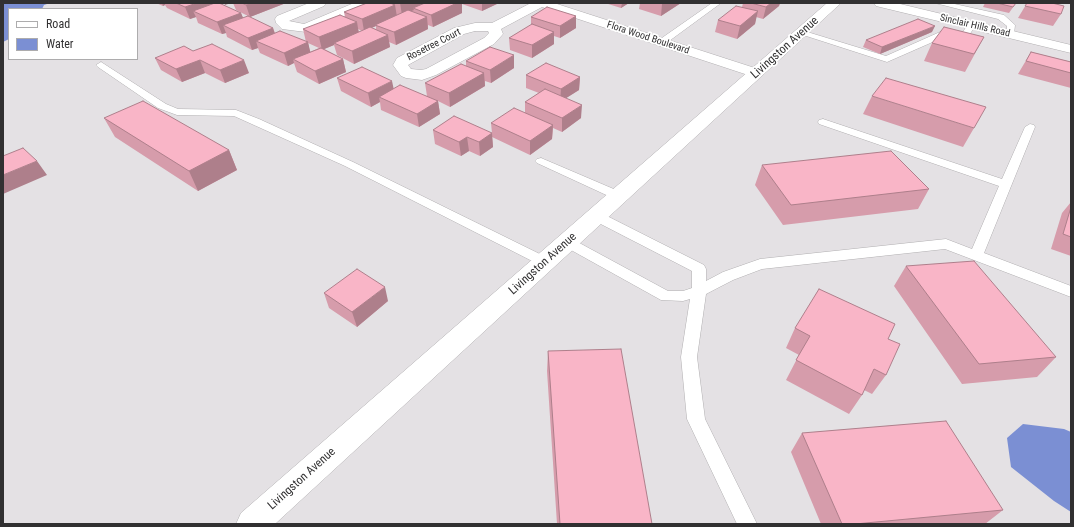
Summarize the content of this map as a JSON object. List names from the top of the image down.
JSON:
{
  "streets": {
    "street": [
      "Sinclair Hills Road",
      "Flora Wood Boulevard",
      "Rosetree Court",
      "Livingston Avenue"
    ]
  },
  "crossings": [
    ["Flora Wood Boulevard", "Rosetree Court"],
    ["Flora Wood Boulevard", "Livingston Avenue"]
  ],
  "legend": ["Road", "Water"]
}
